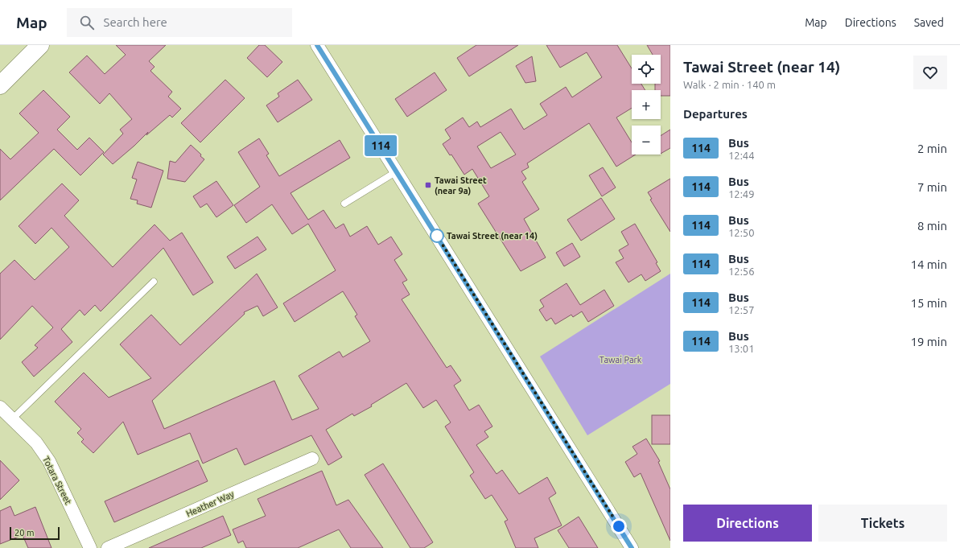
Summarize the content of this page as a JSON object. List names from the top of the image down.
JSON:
{
  "streets": {
    "street": ["Totara Street", "Heather Way"]
  },
  "parks": ["Tawai Park"],
  "places": {
    "transit": ["Tawai Street (near 9a)"],
    "other": ["Tawai Street (near 14)"]
  },
  "lines": ["bus line 114"],
  "scale_bar": "20 m",
  "page": {
    "header": "Map",
    "search": "Search here",
    "nav": ["Map", "Directions", "Saved"],
    "on_map": "114",
    "heading": [
      ["Tawai Street (near 14)", "Walk · 2 min · 140 m"],
      "Departures"
    ],
    "map_buttons": ["+", "−"],
    "list": [
      {
        "mark": "114",
        "name": "Bus",
        "note": "12:44",
        "value": "2 min"
      },
      {
        "mark": "114",
        "name": "Bus",
        "note": "12:49",
        "value": "7 min"
      },
      {
        "mark": "114",
        "name": "Bus",
        "note": "12:50",
        "value": "8 min"
      },
      {
        "mark": "114",
        "name": "Bus",
        "note": "12:56",
        "value": "14 min"
      },
      {
        "mark": "114",
        "name": "Bus",
        "note": "12:57",
        "value": "15 min"
      },
      {
        "mark": "114",
        "name": "Bus",
        "note": "13:01",
        "value": "19 min"
      }
    ],
    "buttons": ["Directions", "Tickets"],
    "scale": "20 m"
  }
}
